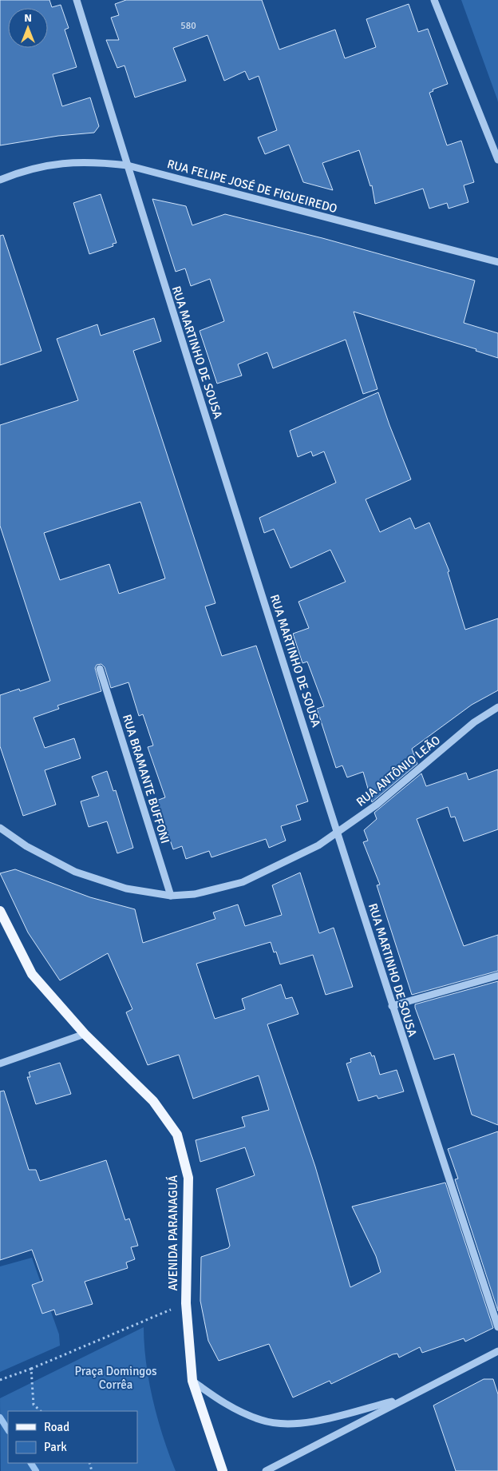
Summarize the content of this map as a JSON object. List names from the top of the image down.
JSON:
{
  "streets": {
    "main road": ["AVENIDA PARANAGUÁ"],
    "street": [
      "RUA FELIPE JOSÉ DE FIGUEIREDO",
      "RUA MARTINHO DE SOUSA",
      "RUA ANTÔNIO LEÃO",
      "RUA BRAMANTE BUFFONI"
    ]
  },
  "crossings": [
    ["RUA FELIPE JOSÉ DE FIGUEIREDO", "RUA MARTINHO DE SOUSA"],
    ["RUA MARTINHO DE SOUSA", "RUA ANTÔNIO LEÃO"],
    ["RUA ANTÔNIO LEÃO", "RUA BRAMANTE BUFFONI"]
  ],
  "parks": ["Praça Domingos Corrêa"],
  "house_numbers": ["580"],
  "legend": ["Road", "Park"],
  "north": "top"
}
